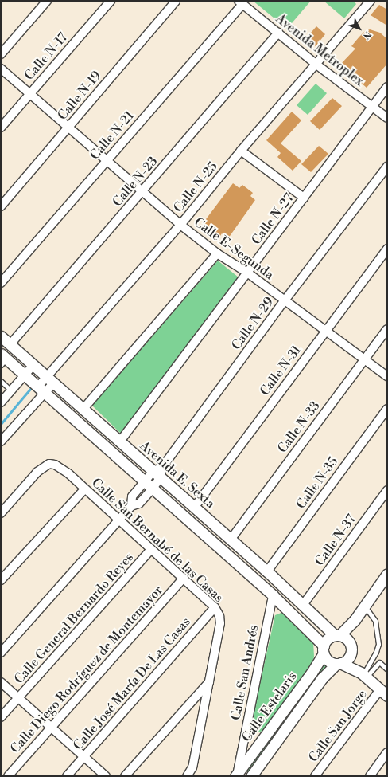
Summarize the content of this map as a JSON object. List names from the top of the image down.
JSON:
{
  "streets": {
    "street": [
      "Avenida Metroplex",
      "Calle N-17",
      "Calle N-19",
      "Calle N-21",
      "Calle N-23",
      "Calle N-25",
      "Calle N-27",
      "Calle E-Segunda",
      "Calle N-29",
      "Calle N-31",
      "Calle N-33",
      "Avenida E. Sexta",
      "Calle N-35",
      "Calle San Bernabé de las Casas",
      "Calle N-37",
      "Calle General Bernardo Reyes",
      "Calle Diego Rodríguez de Montemayor",
      "Calle San Andrés",
      "Calle José María De Las Casas",
      "Calle Estelaris",
      "Calle San Jorge"
    ]
  },
  "crossings": [
    ["Avenida Metroplex", "Calle N-21"],
    ["Avenida Metroplex", "Calle N-23"],
    ["Avenida Metroplex", "Calle N-25"],
    ["Avenida Metroplex", "Calle N-27"],
    ["Calle N-17", "Calle E-Segunda"],
    ["Calle N-19", "Calle E-Segunda"],
    ["Calle N-21", "Calle E-Segunda"],
    ["Calle N-23", "Calle E-Segunda"],
    ["Calle N-23", "Avenida E. Sexta"],
    ["Calle N-25", "Calle E-Segunda"],
    ["Calle N-25", "Avenida E. Sexta"],
    ["Calle N-27", "Calle E-Segunda"],
    ["Calle N-27", "Avenida E. Sexta"],
    ["Calle E-Segunda", "Calle N-29"],
    ["Calle E-Segunda", "Calle N-31"],
    ["Calle E-Segunda", "Calle N-33"],
    ["Calle N-29", "Avenida E. Sexta"],
    ["Calle N-31", "Avenida E. Sexta"],
    ["Calle N-33", "Avenida E. Sexta"],
    ["Avenida E. Sexta", "Calle N-35"],
    ["Avenida E. Sexta", "Calle N-37"],
    ["Avenida E. Sexta", "Calle Estelaris"],
    ["Calle San Bernabé de las Casas", "Calle General Bernardo Reyes"],
    ["Calle San Bernabé de las Casas", "Calle Diego Rodríguez de Montemayor"],
    ["Calle San Bernabé de las Casas", "Calle José María De Las Casas"],
    ["Calle San Andrés", "Calle Estelaris"]
  ],
  "north": "bottom right"
}
